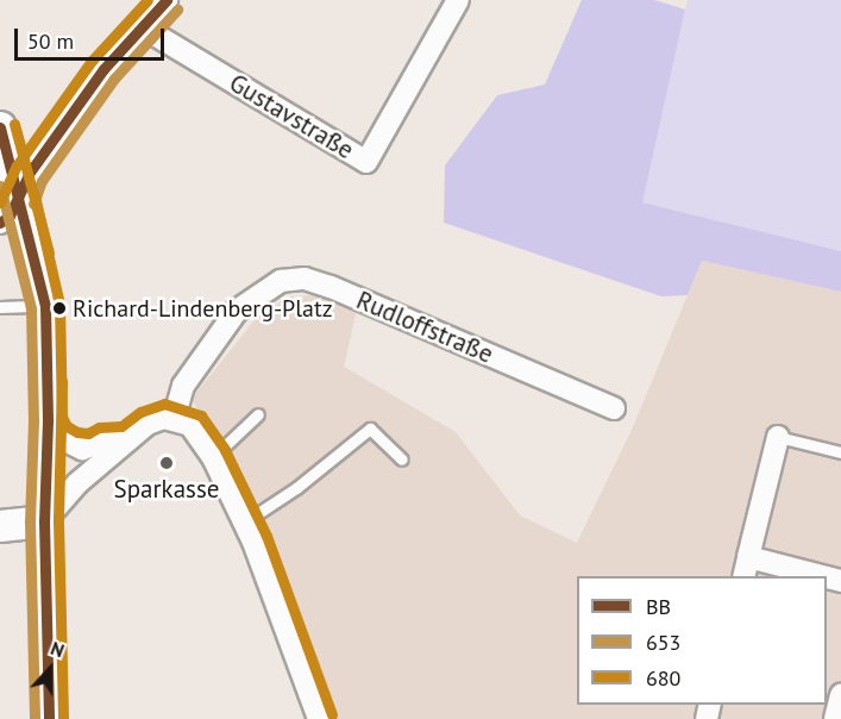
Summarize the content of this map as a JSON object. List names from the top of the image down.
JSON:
{
  "streets": {
    "street": ["Gustavstraße", "Rudloffstraße"]
  },
  "places": ["Richard-Lindenberg-Platz", "Sparkasse"],
  "lines": ["transit line BB", "transit line 680", "transit line 653"],
  "legend": ["BB", "653", "680"],
  "scale_bar": "50 m",
  "north": "top"
}
